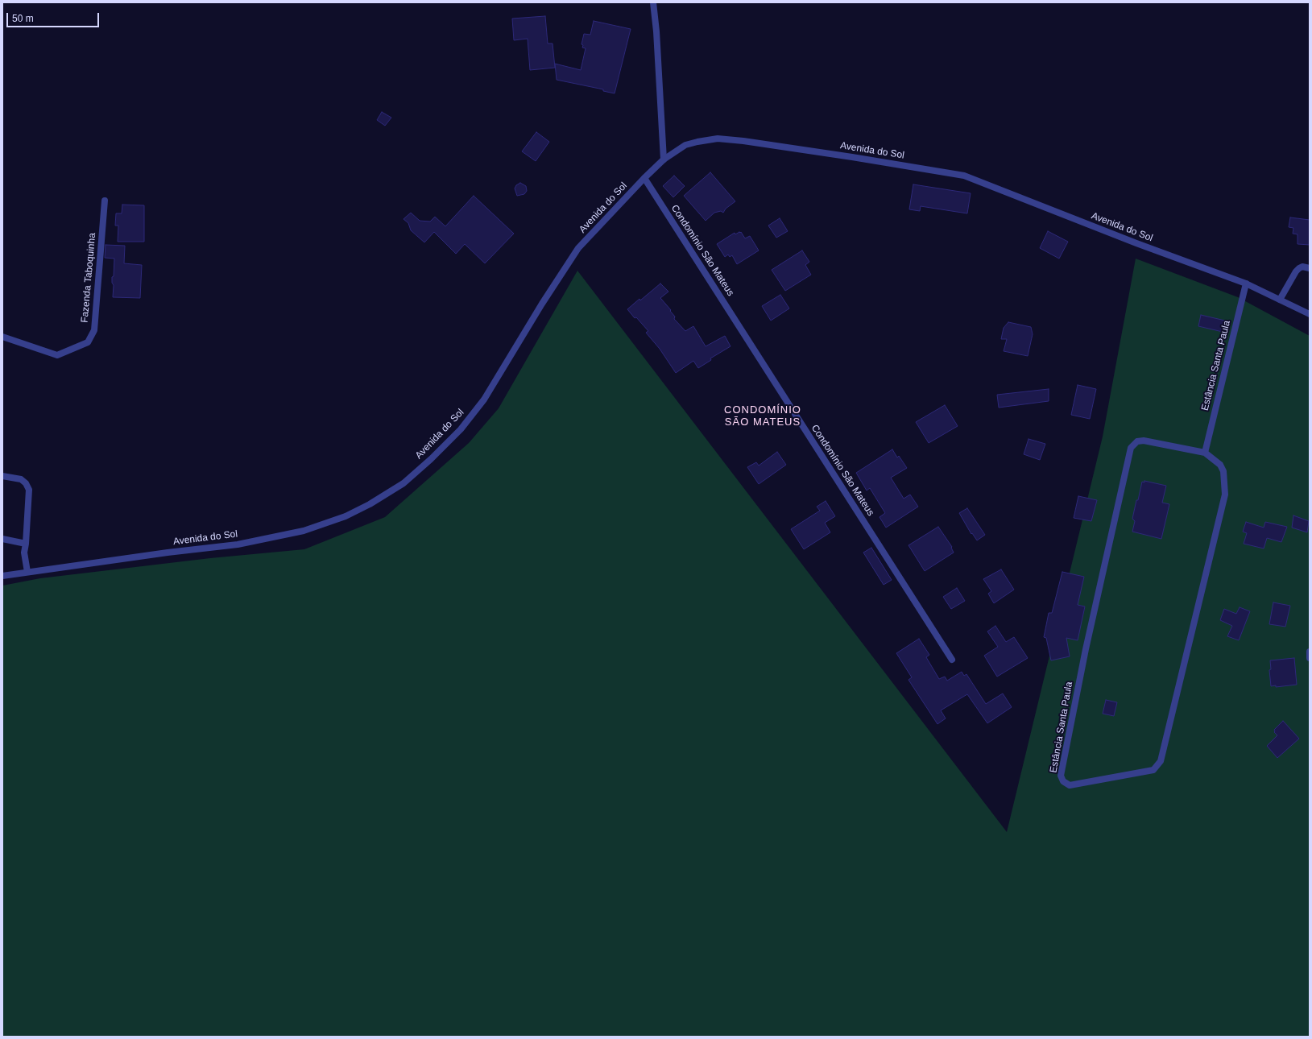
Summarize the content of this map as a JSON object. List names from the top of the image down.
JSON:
{
  "streets": {
    "street": [
      "Avenida do Sol",
      "Condomínio São Mateus",
      "Fazenda Taboquinha",
      "Estância Santa Paula"
    ]
  },
  "crossings": [
    ["Avenida do Sol", "Condomínio São Mateus"],
    ["Avenida do Sol", "Estância Santa Paula"]
  ],
  "districts": ["CONDOMÍNIO SÃO MATEUS"],
  "scale_bar": "50 m"
}
